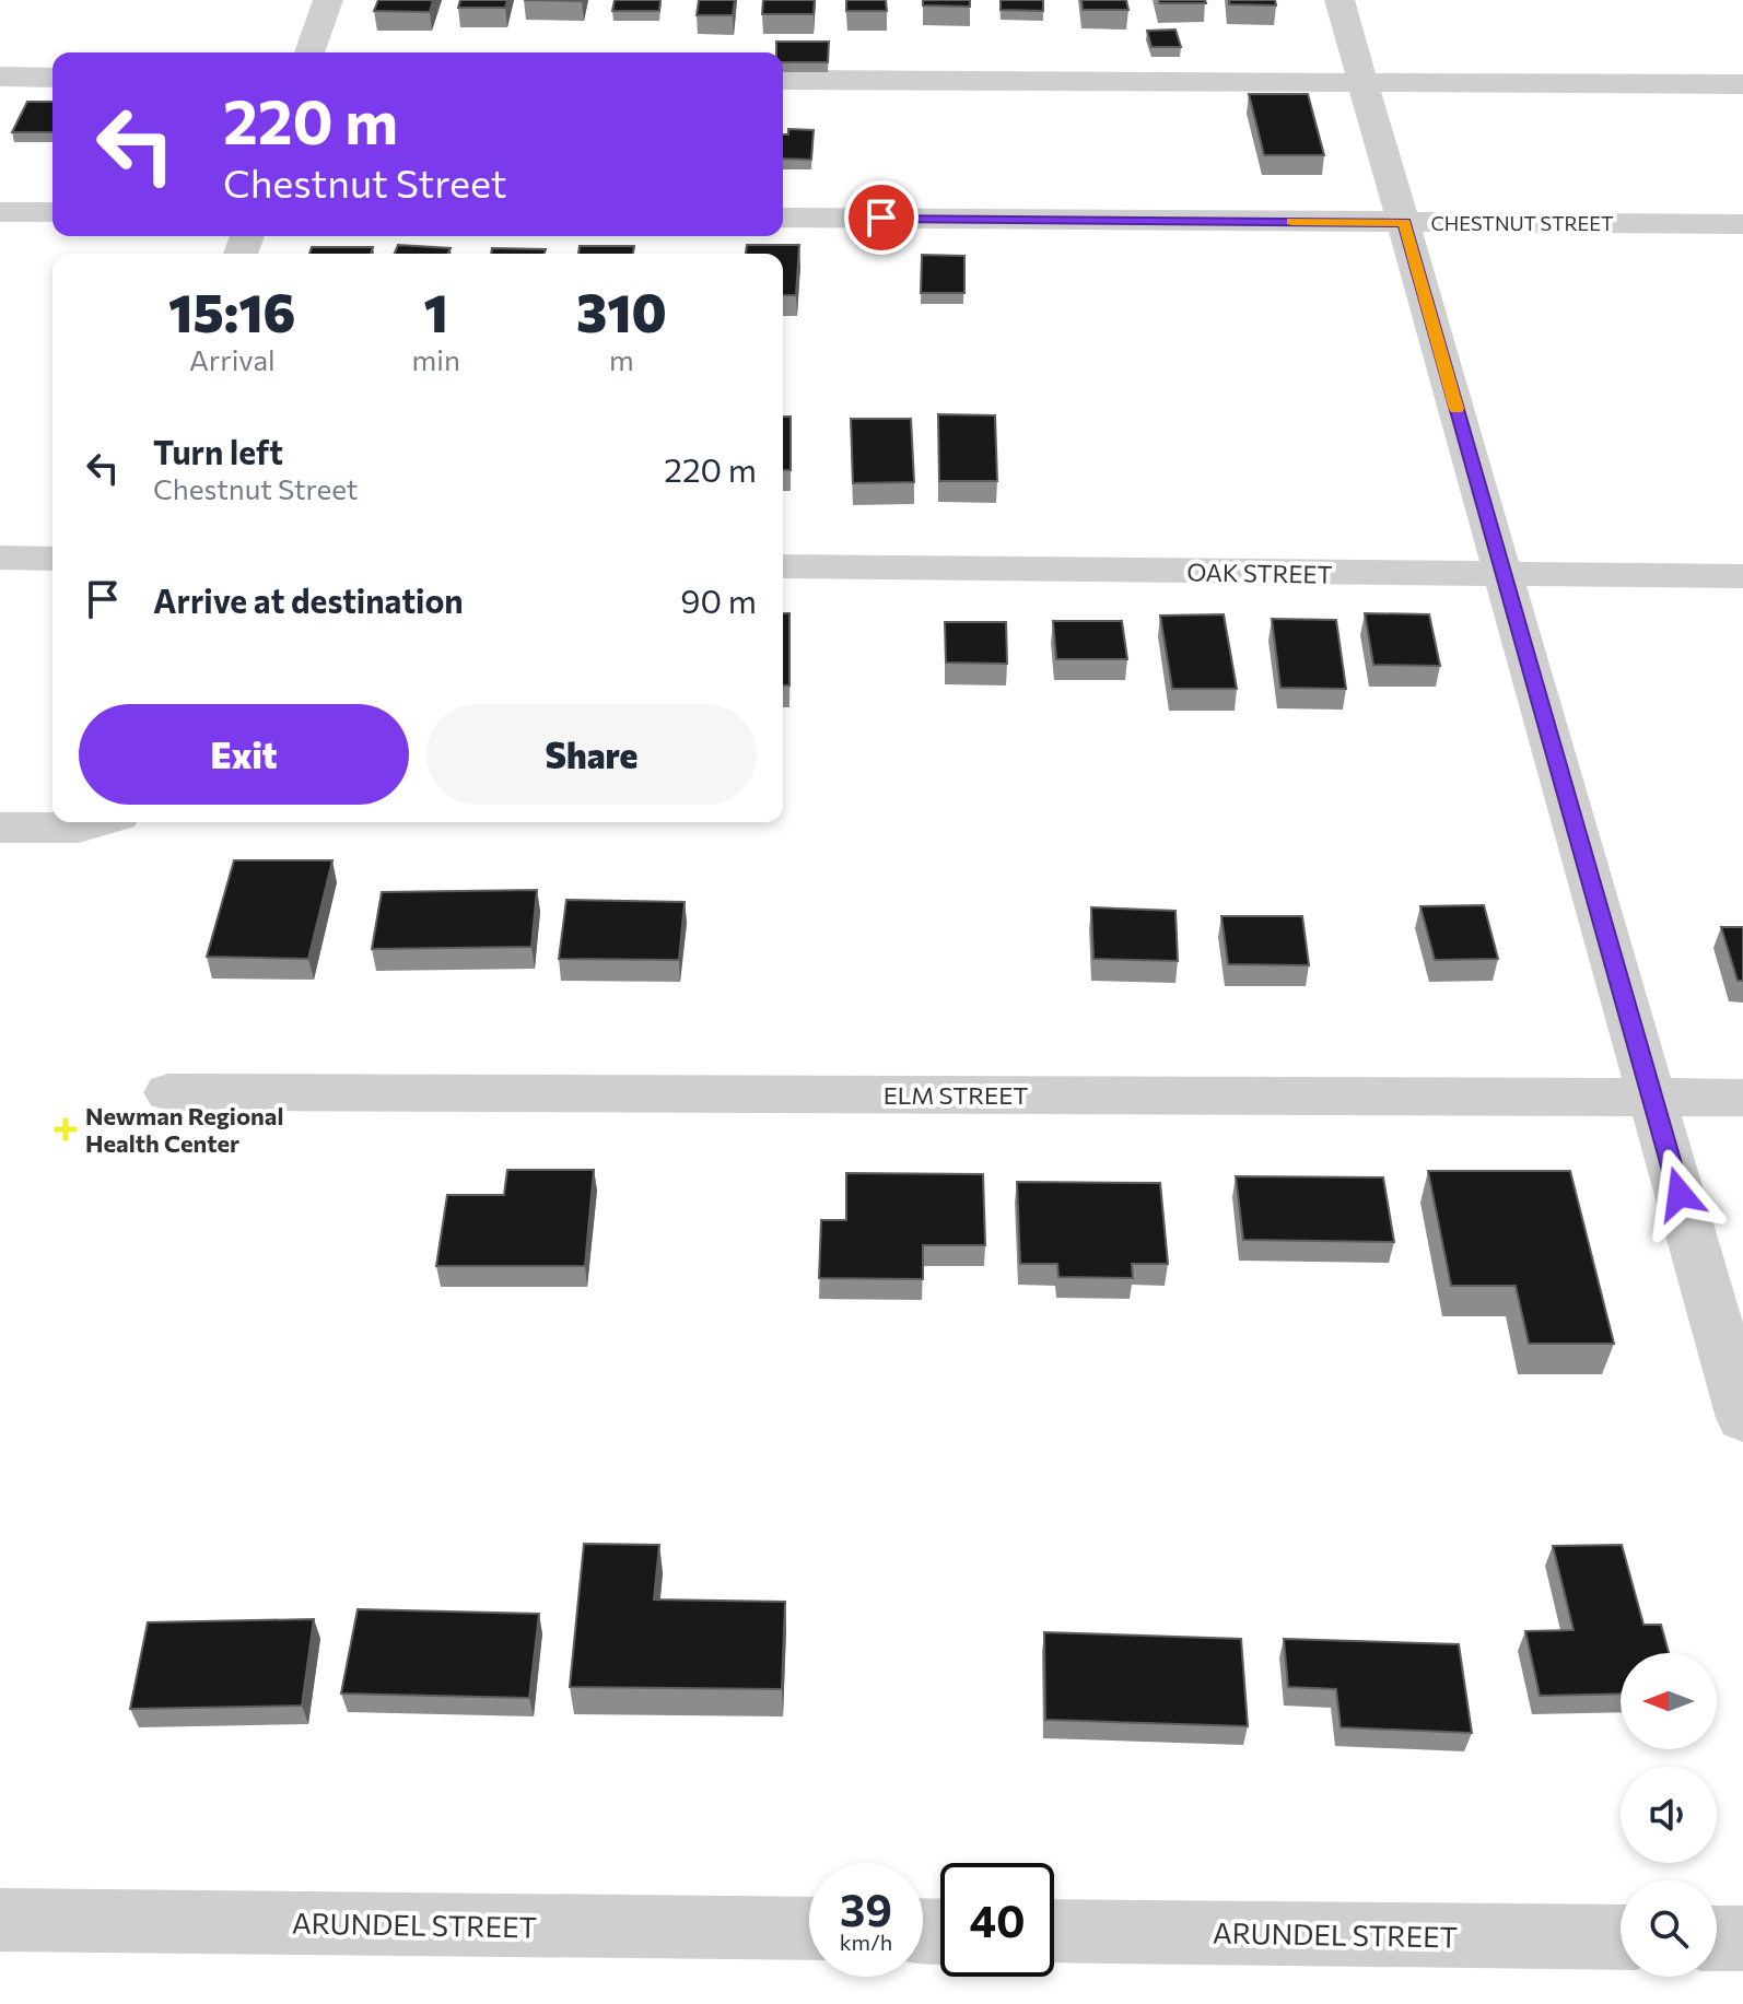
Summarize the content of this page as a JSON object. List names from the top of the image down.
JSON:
{
  "streets": {
    "street": [
      "CHESTNUT STREET",
      "OAK STREET",
      "ELM STREET",
      "ARUNDEL STREET"
    ]
  },
  "places": {
    "health": ["Newman Regional Health Center"]
  },
  "north": "left",
  "page": {
    "turn": ["220 m", "Chestnut Street"],
    "eta": [
      "15:16",
      "Arrival",
      "1",
      "min",
      "310",
      "m"
    ],
    "list": [
      {
        "name": "Turn left",
        "note": "Chestnut Street",
        "value": "220 m"
      },
      {
        "name": "Arrive at destination",
        "value": "90 m"
      }
    ],
    "buttons": ["Exit", "Share"],
    "speed": "39 km/h",
    "limit": "40"
  }
}
